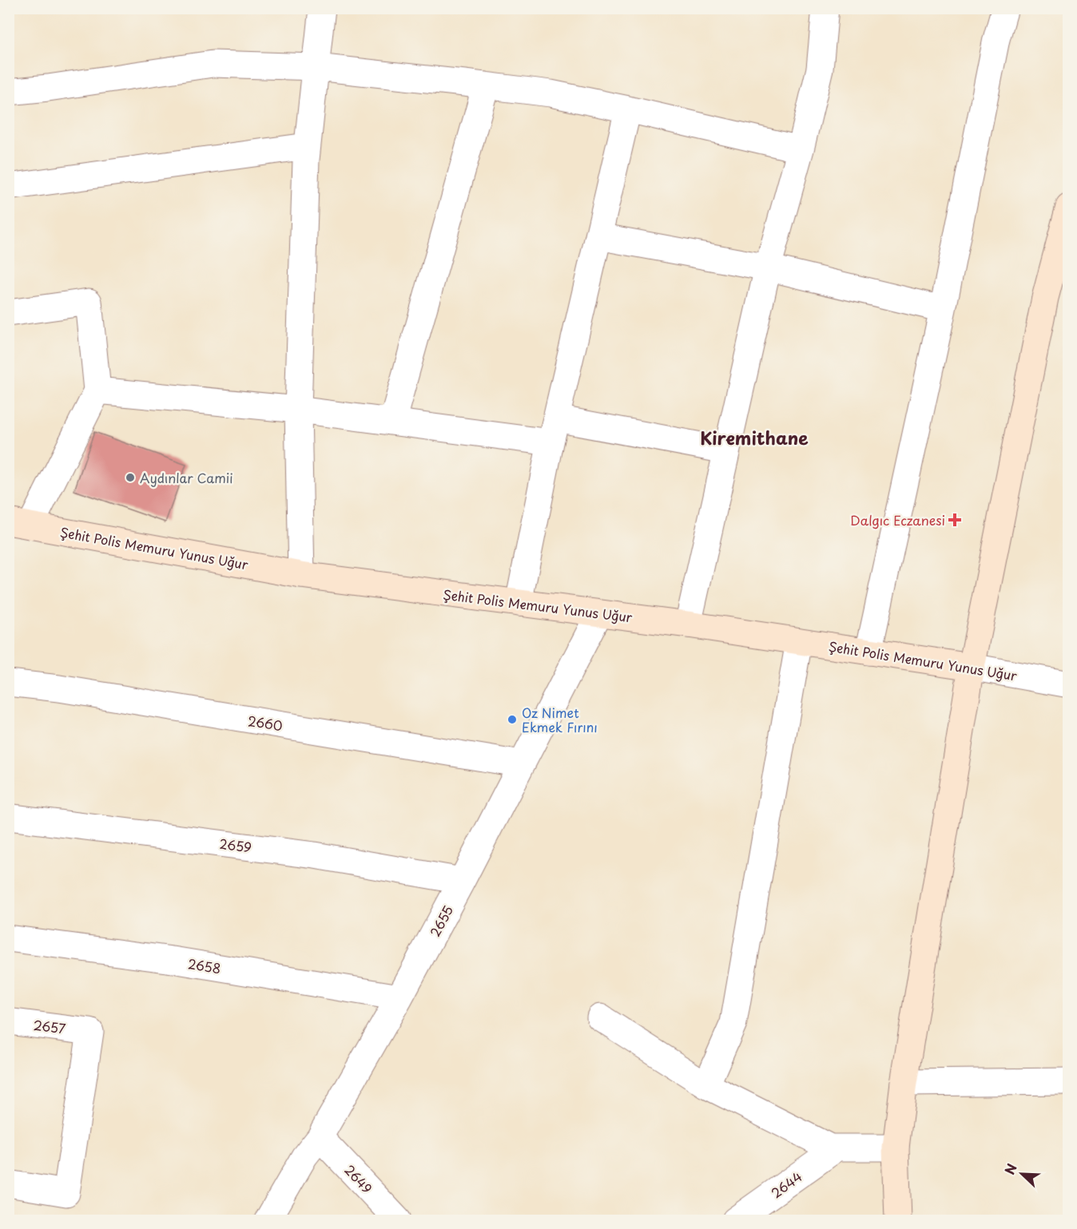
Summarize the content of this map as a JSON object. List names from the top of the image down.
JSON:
{
  "streets": {
    "main road": ["Şehit Polis Memuru Yunus Uğur"],
    "street": [
      "2660",
      "2659",
      "2655",
      "2658",
      "2657",
      "2649",
      "2644"
    ]
  },
  "crossings": [
    ["Şehit Polis Memuru Yunus Uğur", "2655"],
    ["2660", "2655"],
    ["2659", "2655"],
    ["2655", "2658"],
    ["2655", "2649"]
  ],
  "districts": ["Kiremithane"],
  "places": {
    "other": ["Aydınlar Camii", "Oz Nimet Ekmek Fırını"],
    "health": ["Dalgıc Eczanesi"]
  },
  "north": "top left"
}
